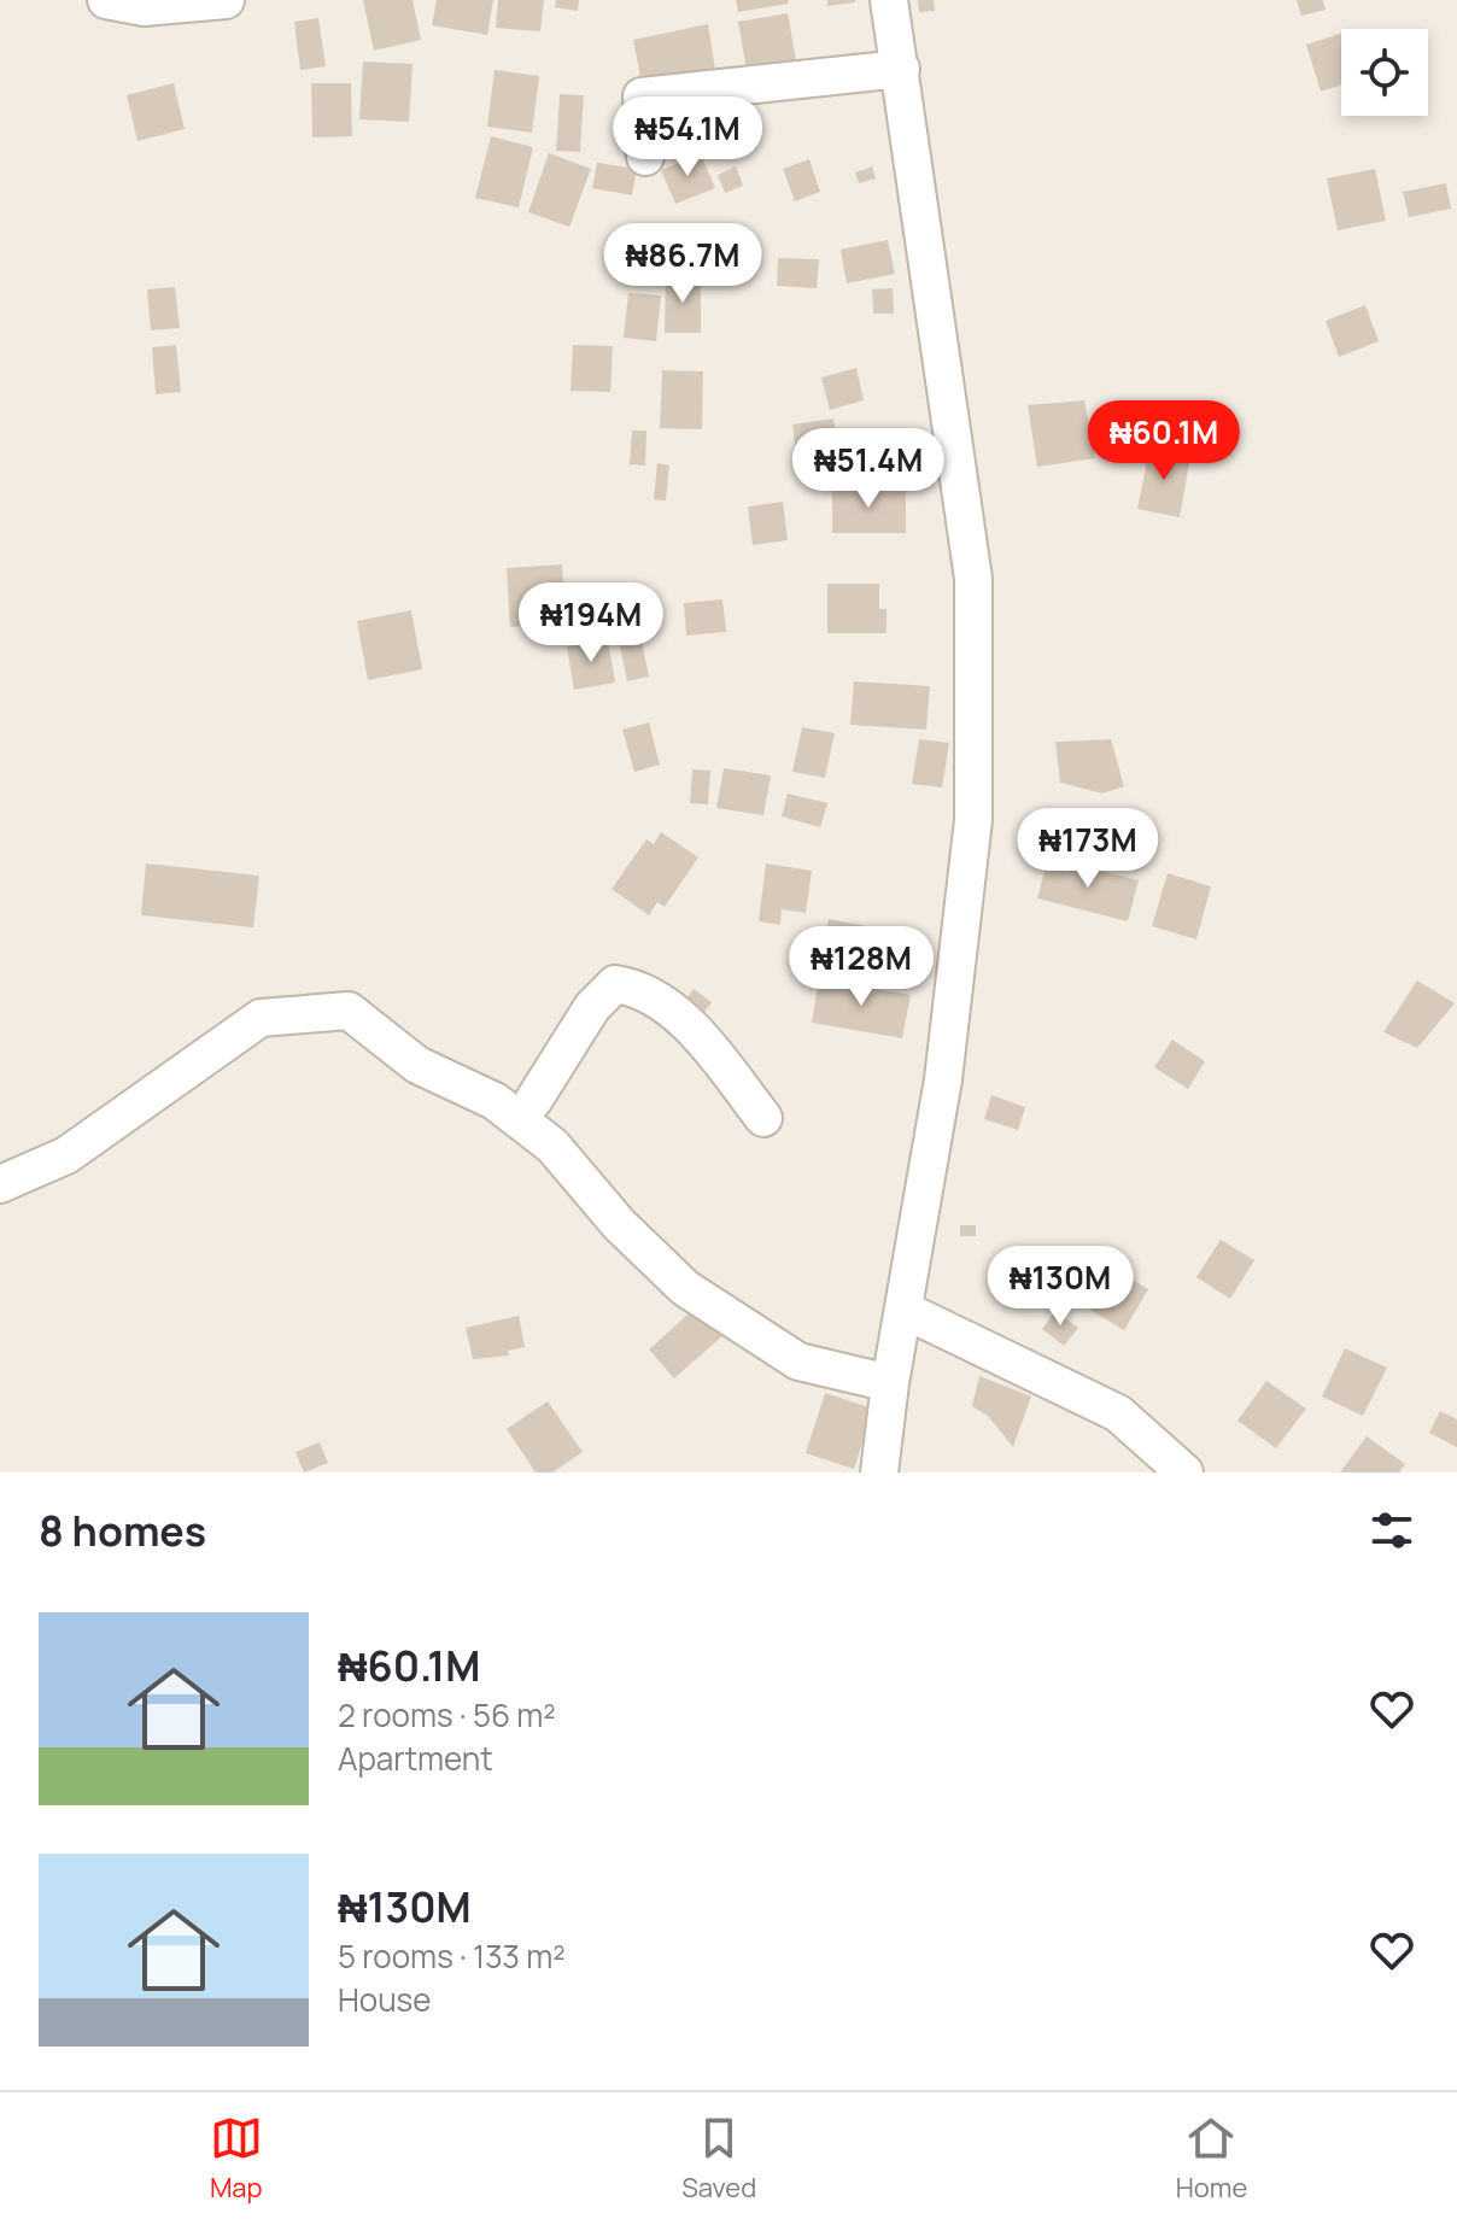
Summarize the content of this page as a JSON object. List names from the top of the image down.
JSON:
{
  "page": {
    "price": [
      "₦54.1M",
      "₦86.7M",
      "₦60.1M",
      "₦51.4M",
      "₦194M",
      "₦173M",
      "₦128M",
      "₦130M"
    ],
    "heading": "8 homes",
    "list": [
      {
        "name": "₦60.1M",
        "note": "2 rooms · 56 m² · Apartment"
      },
      {
        "name": "₦130M",
        "note": "5 rooms · 133 m² · House"
      }
    ],
    "tabs": ["Map", "Saved", "Home"]
  }
}
